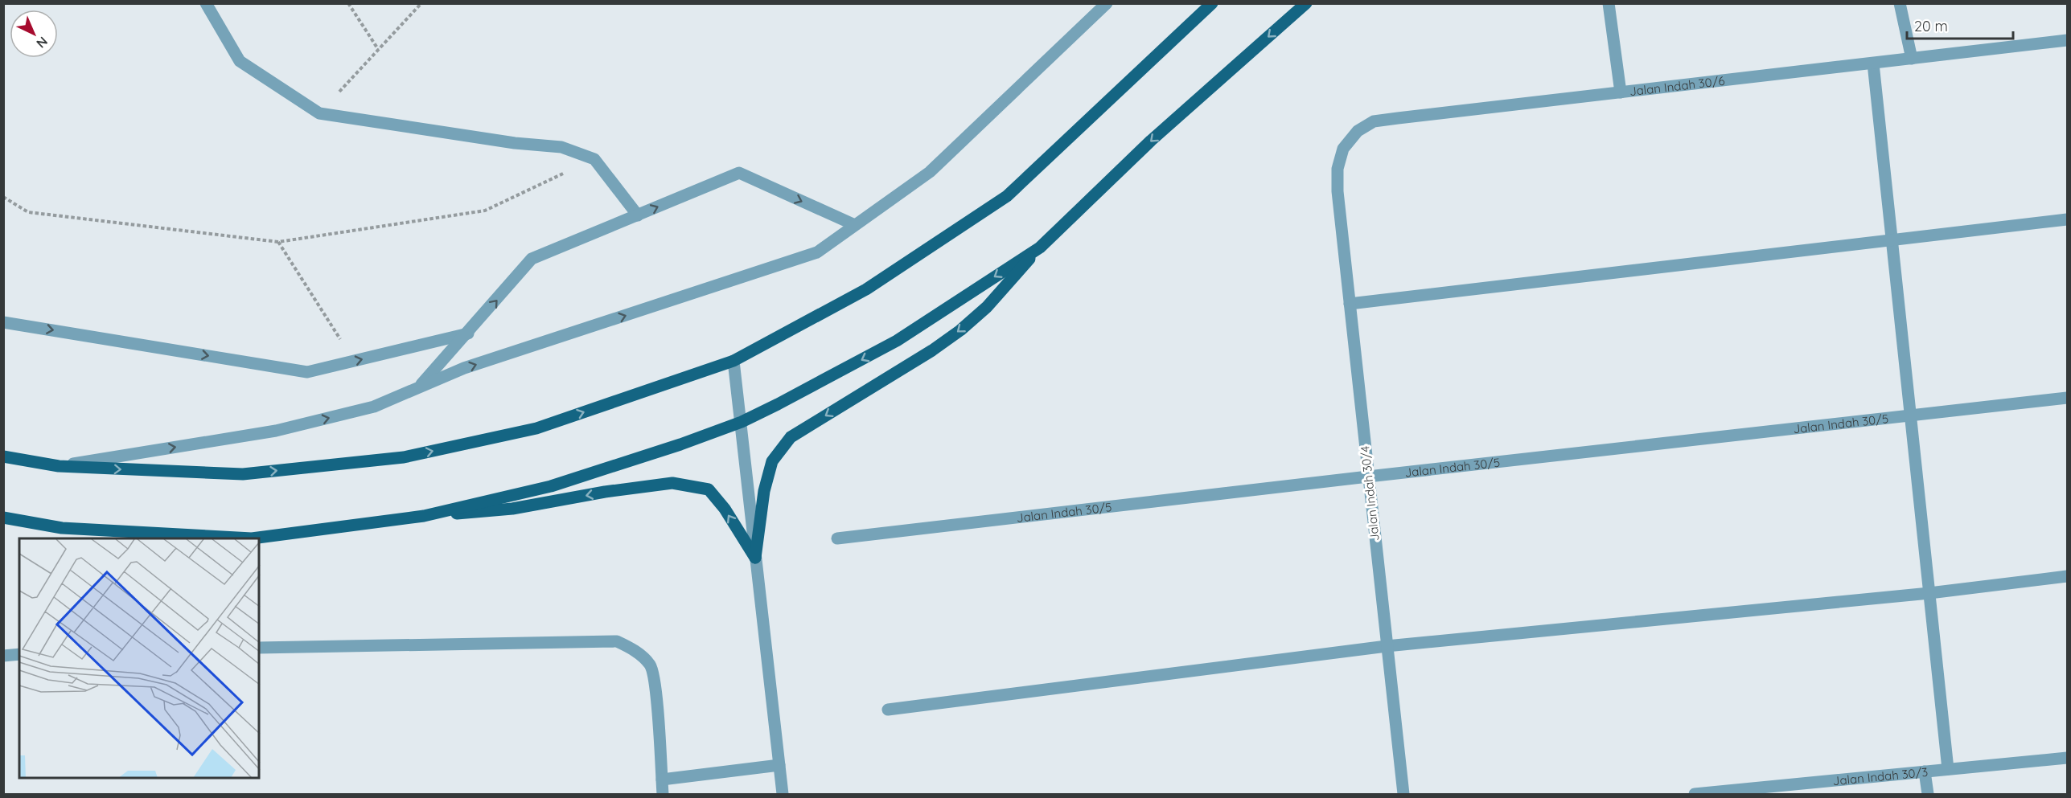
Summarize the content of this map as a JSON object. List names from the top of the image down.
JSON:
{
  "streets": {
    "street": [
      "Jalan Indah 30/6",
      "Jalan Indah 30/5",
      "Jalan Indah 30/4",
      "Jalan Indah 30/3"
    ]
  },
  "crossings": [
    ["Jalan Indah 30/6", "Jalan Indah 30/4"],
    ["Jalan Indah 30/5", "Jalan Indah 30/4"]
  ],
  "scale_bar": "20 m",
  "north": "bottom right"
}
